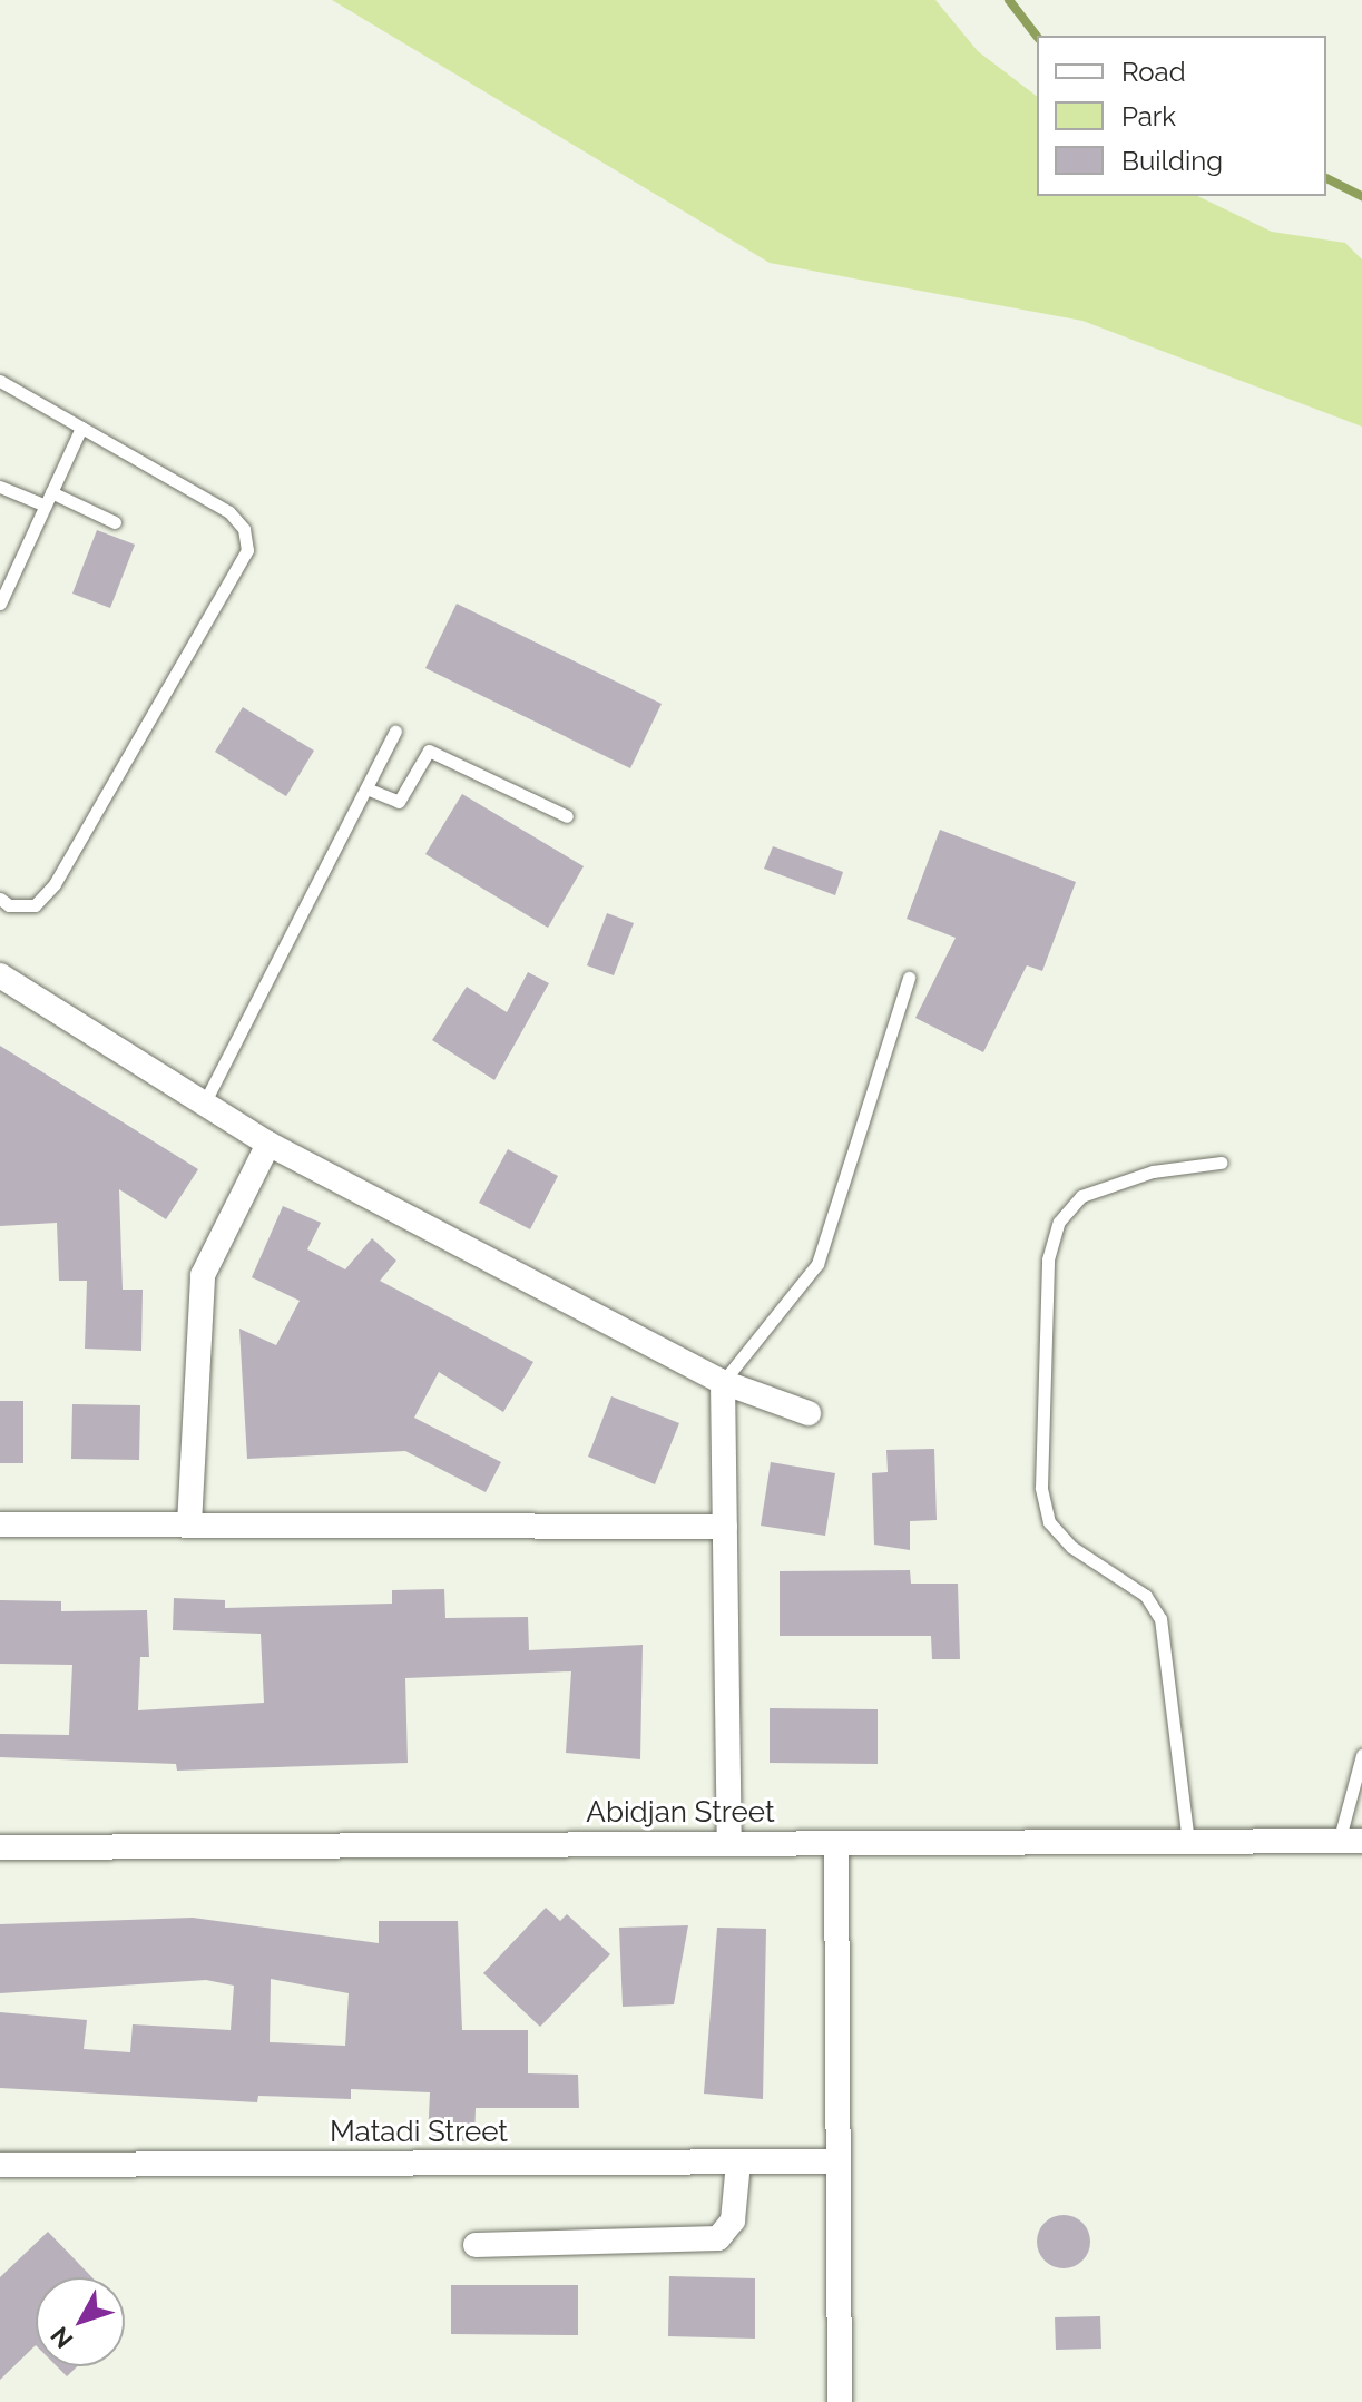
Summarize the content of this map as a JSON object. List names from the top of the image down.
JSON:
{
  "streets": {
    "street": ["Abidjan Street", "Matadi Street"]
  },
  "legend": ["Road", "Park", "Building"],
  "north": "bottom left"
}
